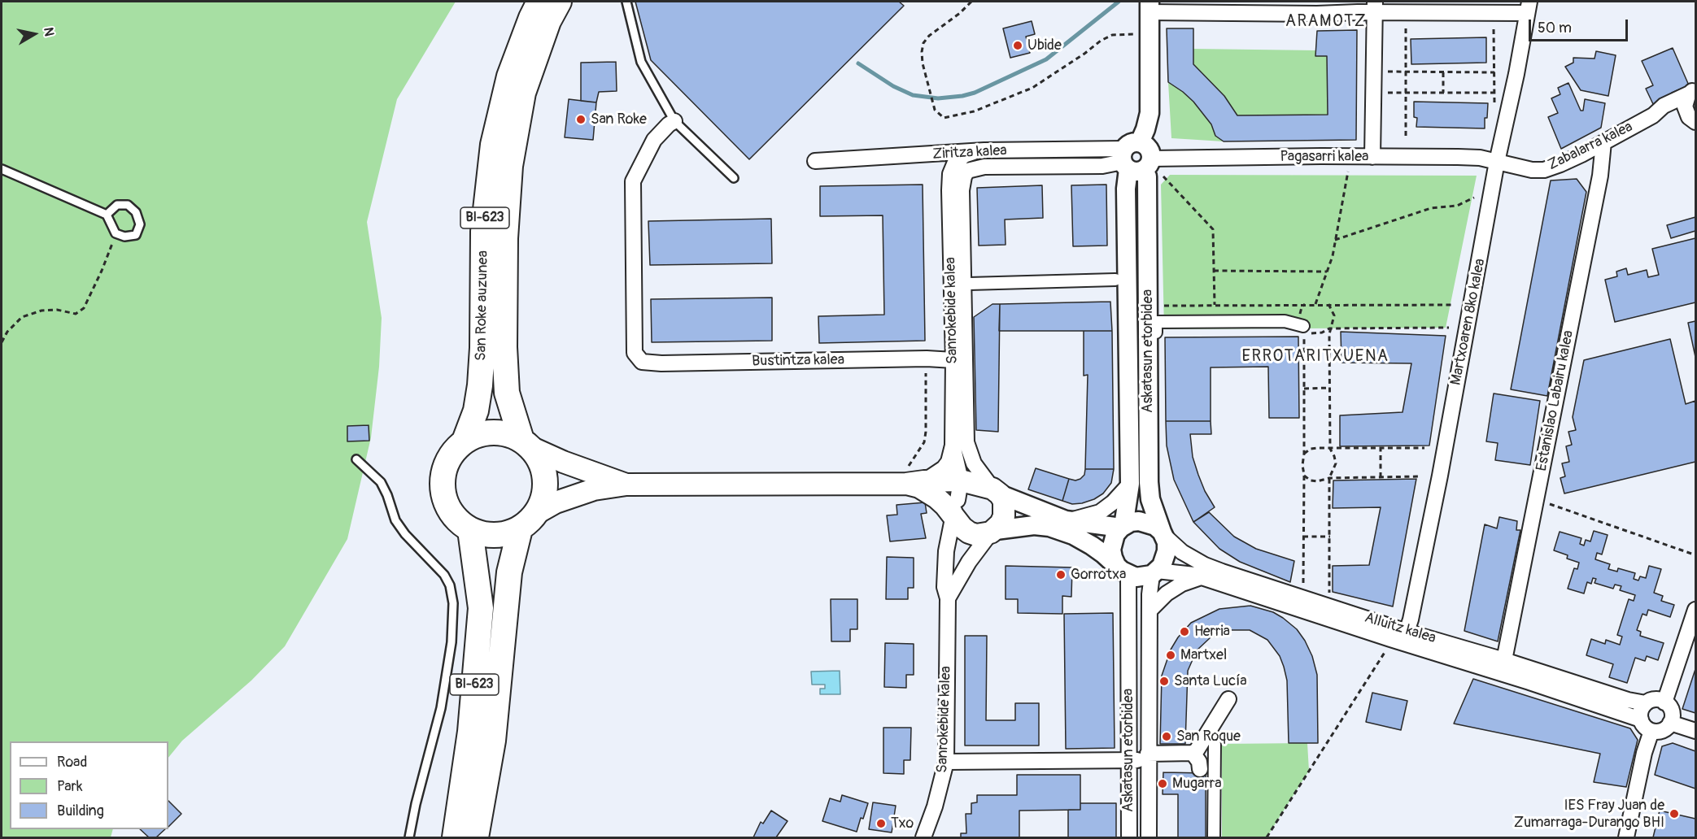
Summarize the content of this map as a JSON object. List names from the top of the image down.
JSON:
{
  "streets": {
    "main road": ["BI-623", "San Roke auzunea"],
    "street": [
      "Zabalarra kalea",
      "Ziritza kalea",
      "Pagasarri kalea",
      "Sanrokebide kalea",
      "Martxoaren 8ko kalea",
      "Askatasun etorbidea",
      "Bustintza kalea",
      "Estanislao Labairu kalea",
      "Alluitz kalea"
    ]
  },
  "crossings": [
    ["Zabalarra kalea", "Pagasarri kalea"],
    ["Zabalarra kalea", "Martxoaren 8ko kalea"],
    ["Zabalarra kalea", "Estanislao Labairu kalea"],
    ["Ziritza kalea", "Pagasarri kalea"],
    ["Ziritza kalea", "Sanrokebide kalea"],
    ["Ziritza kalea", "Askatasun etorbidea"],
    ["Pagasarri kalea", "Martxoaren 8ko kalea"],
    ["Pagasarri kalea", "Askatasun etorbidea"],
    ["BI-623", "San Roke auzunea"],
    ["Sanrokebide kalea", "Bustintza kalea"],
    ["Martxoaren 8ko kalea", "Askatasun etorbidea"],
    ["Martxoaren 8ko kalea", "Alluitz kalea"],
    ["Askatasun etorbidea", "Alluitz kalea"],
    ["Estanislao Labairu kalea", "Alluitz kalea"]
  ],
  "districts": ["ARAMOTZ", "ERROTARITXUENA"],
  "places": [
    "Ubide",
    "San Roke",
    "Gorrotxa",
    "Herria",
    "Martxel",
    "Santa Lucía",
    "San Roque",
    "Mugarra",
    "IES Fray Juan de Zumarraga-Durango BHI",
    "Txo"
  ],
  "legend": ["Road", "Park", "Building"],
  "scale_bar": "50 m",
  "north": "right"
}
